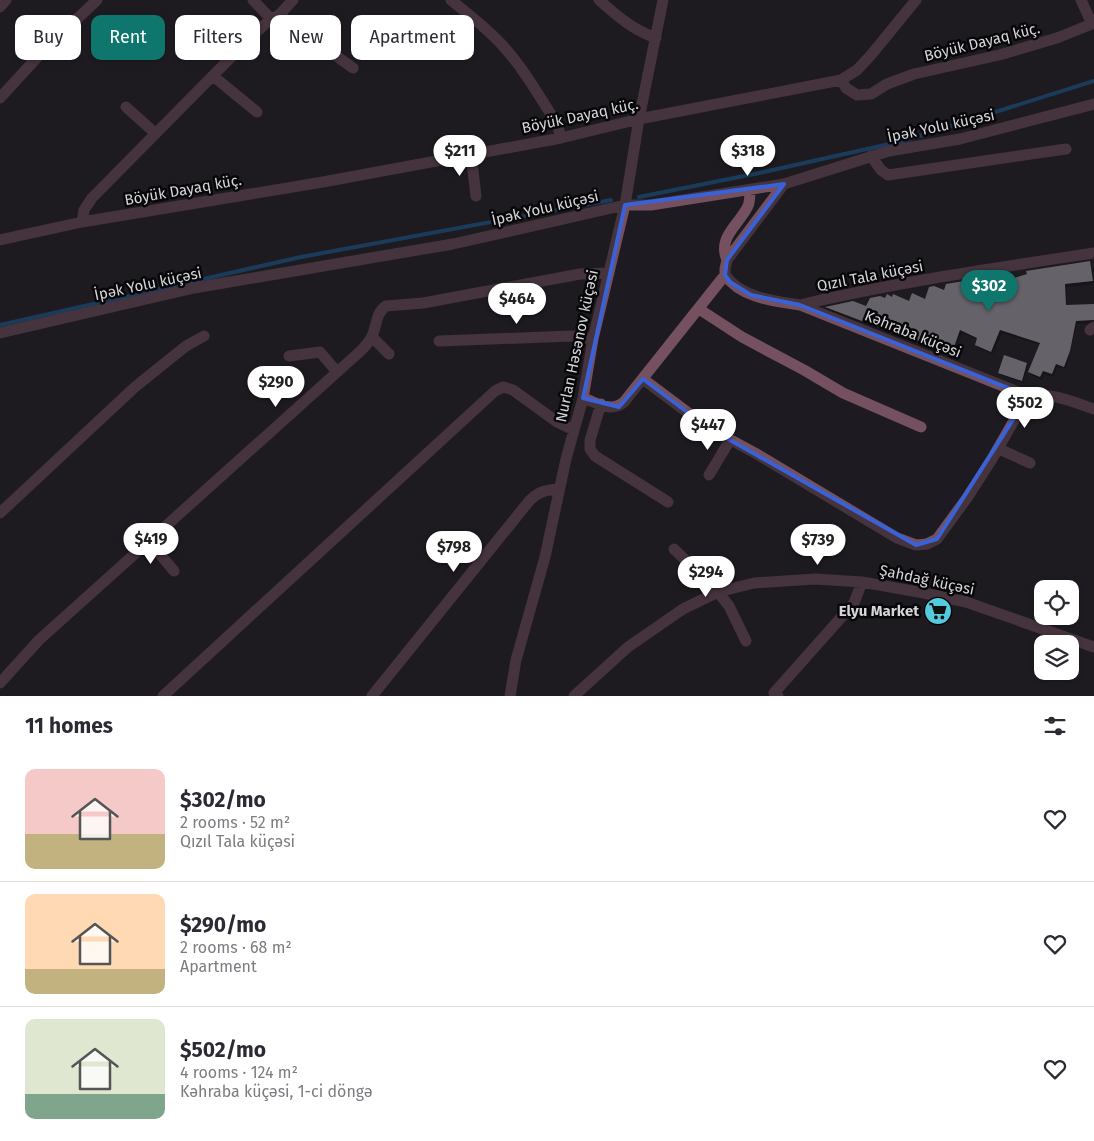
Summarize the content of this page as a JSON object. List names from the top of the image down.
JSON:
{
  "streets": {
    "street": [
      "Böyük Dayaq küç.",
      "İpək Yolu küçəsi",
      "Qızıl Tala küçəsi",
      "Kəhraba küçəsi",
      "Nurlan Həsənov küçəsi",
      "Şahdağ küçəsi"
    ]
  },
  "crossings": [
    ["Böyük Dayaq küç.", "Nurlan Həsənov küçəsi"],
    ["İpək Yolu küçəsi", "Nurlan Həsənov küçəsi"],
    ["Qızıl Tala küçəsi", "Kəhraba küçəsi"]
  ],
  "places": {
    "supermarket": ["Elyu Market"]
  },
  "page": {
    "chip": [
      "Buy",
      "Rent",
      "Filters",
      "New",
      "Apartment"
    ],
    "price": [
      "$211",
      "$318",
      "$302",
      "$464",
      "$290",
      "$502",
      "$447",
      "$419",
      "$739",
      "$798",
      "$294"
    ],
    "heading": "11 homes",
    "list": [
      {
        "name": "$302/mo",
        "note": "2 rooms · 52 m² · Qızıl Tala küçəsi"
      },
      {
        "name": "$290/mo",
        "note": "2 rooms · 68 m² · Apartment"
      },
      {
        "name": "$502/mo",
        "note": "4 rooms · 124 m² · Kəhraba küçəsi, 1-ci döngə"
      }
    ]
  }
}
